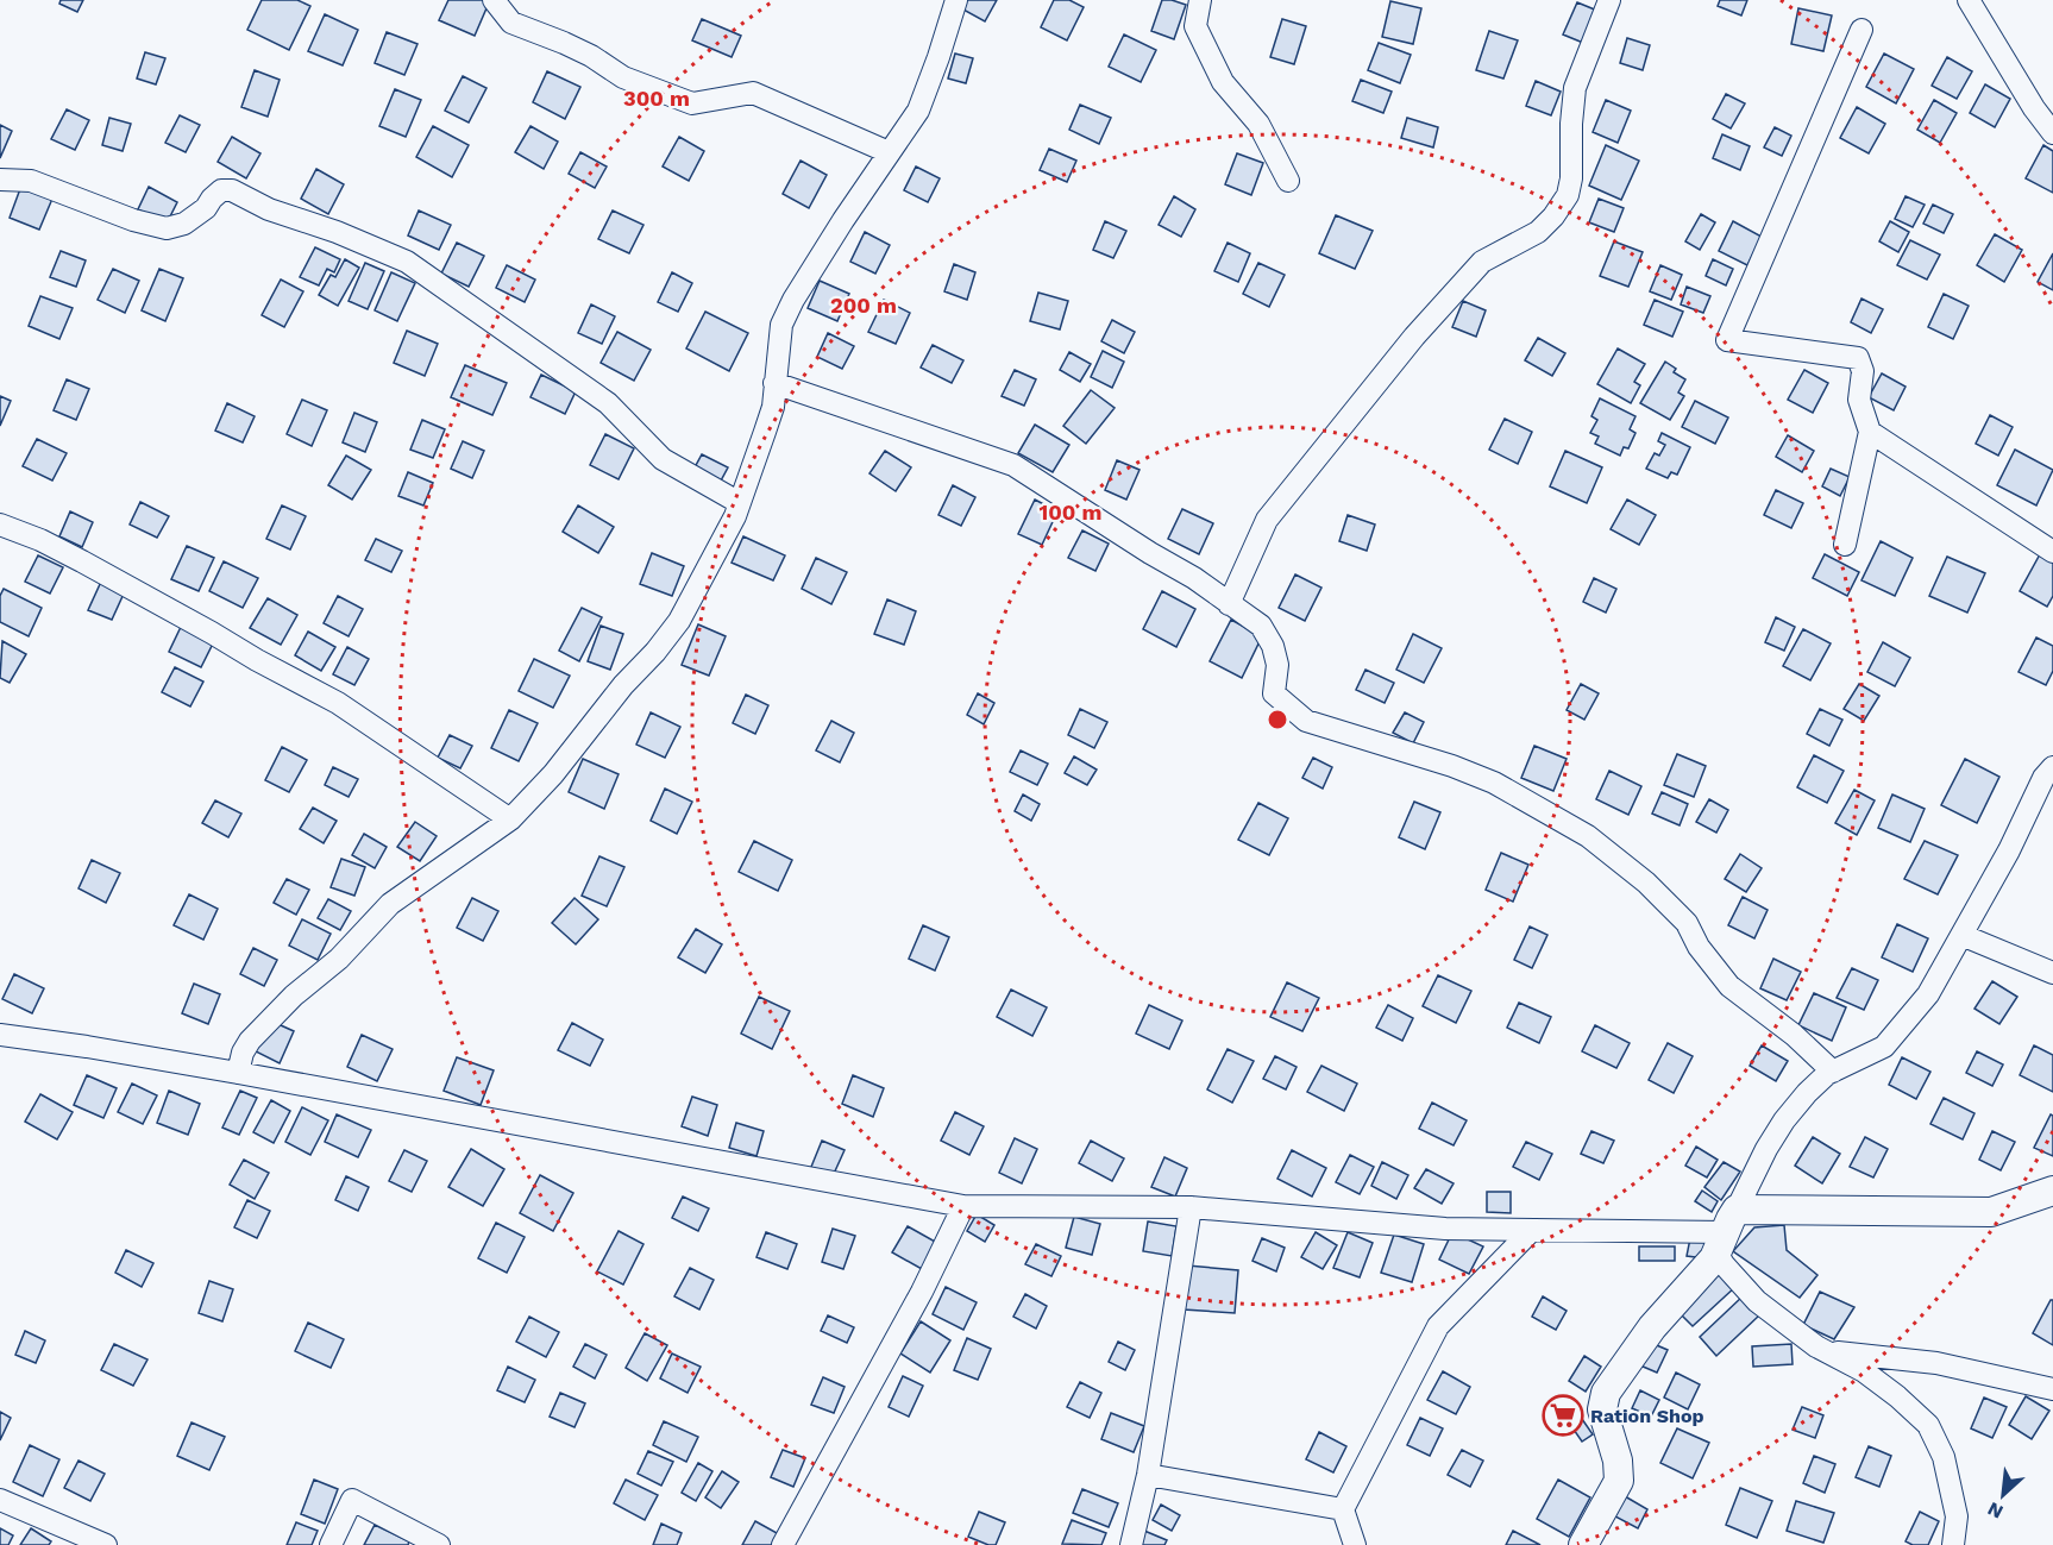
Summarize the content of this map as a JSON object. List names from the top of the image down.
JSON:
{
  "places": {
    "supermarket": ["Ration Shop"]
  },
  "north": "bottom left",
  "rings": ["300 m", "200 m", "100 m"]
}
